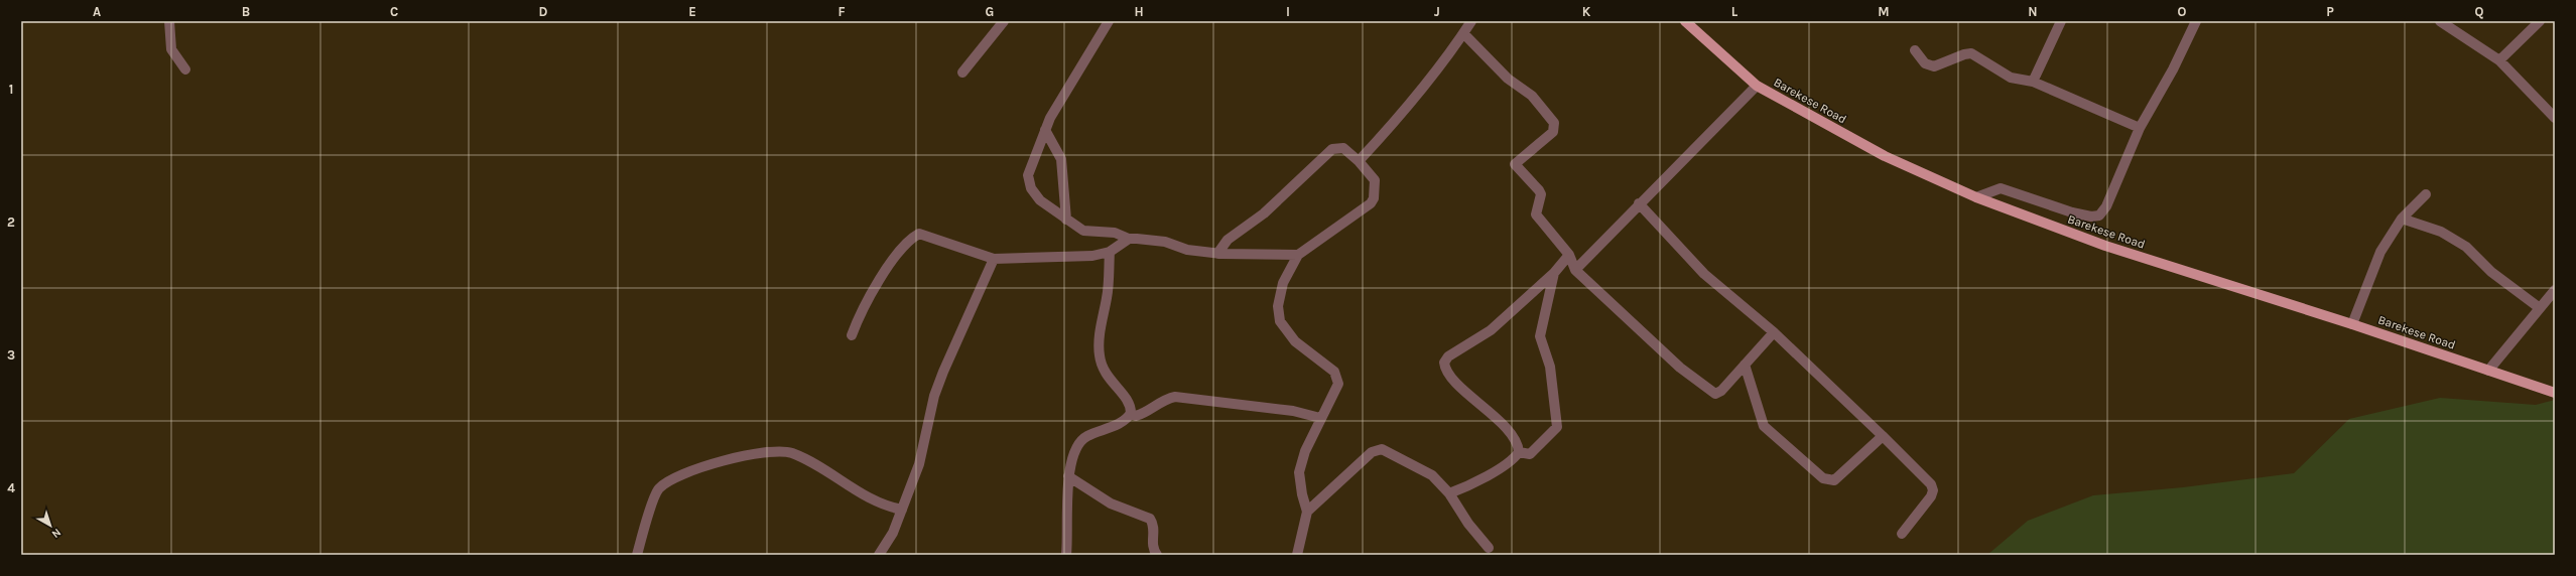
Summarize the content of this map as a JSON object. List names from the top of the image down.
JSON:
{
  "streets": {
    "main road": ["Barekese Road"]
  },
  "north": "bottom right",
  "grid": {
    "columns": [
      "A",
      "B",
      "C",
      "D",
      "E",
      "F",
      "G",
      "H",
      "I",
      "J",
      "K",
      "L",
      "M",
      "N",
      "O",
      "P",
      "Q"
    ],
    "rows": [
      "1",
      "2",
      "3",
      "4"
    ]
  }
}
